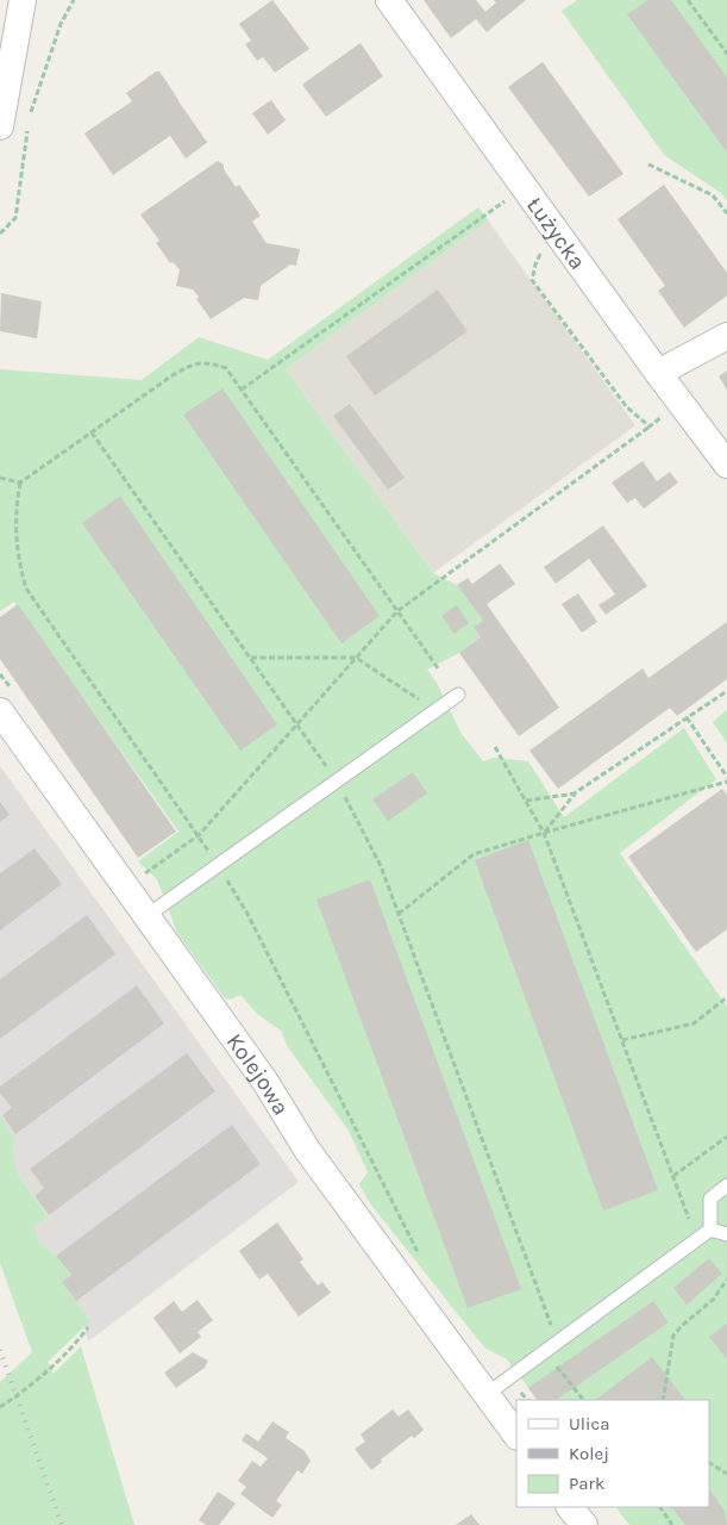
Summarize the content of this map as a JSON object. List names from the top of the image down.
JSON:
{
  "streets": {
    "street": ["Łużycka", "Kolejowa"]
  },
  "legend": ["Ulica", "Kolej", "Park"]
}
